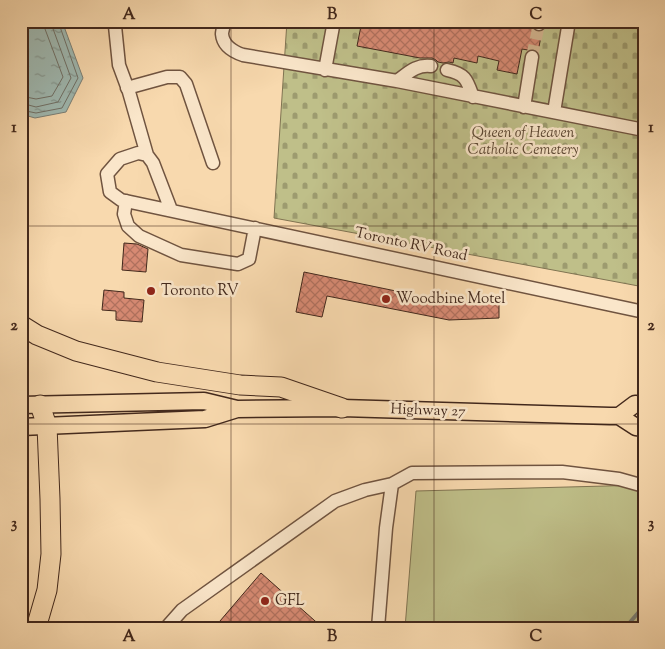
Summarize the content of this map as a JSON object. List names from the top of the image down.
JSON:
{
  "streets": {
    "main road": ["Highway 27"],
    "lane": ["Toronto RV Road"]
  },
  "parks": ["Queen of Heaven Catholic Cemetery"],
  "places": ["Toronto RV", "Woodbine Motel", "GFL"],
  "grid": {
    "columns": ["A", "B", "C"],
    "rows": ["1", "2", "3"]
  }
}
